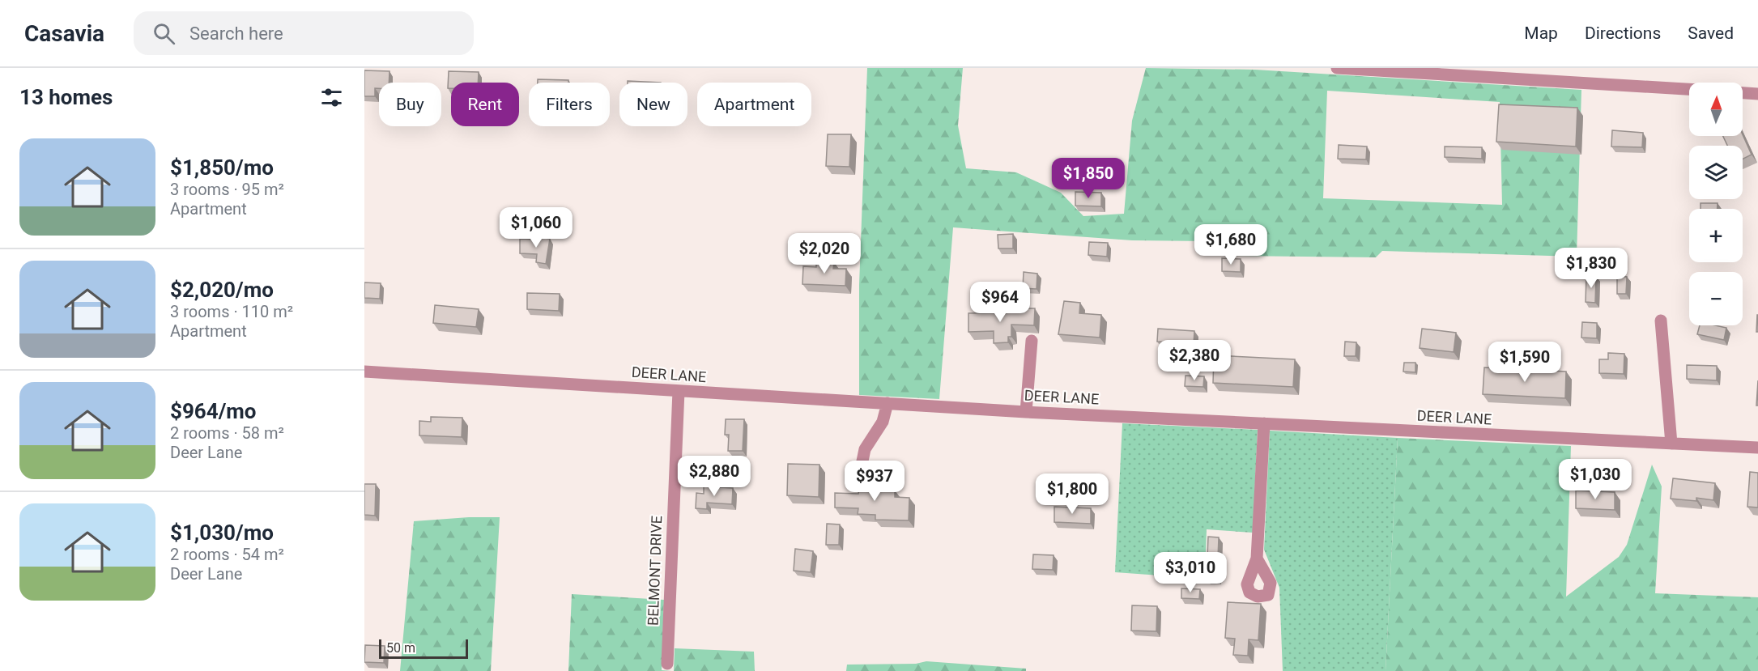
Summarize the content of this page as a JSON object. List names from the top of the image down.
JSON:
{
  "streets": {
    "street": ["DEER LANE", "BELMONT DRIVE"]
  },
  "crossings": [
    ["DEER LANE", "BELMONT DRIVE"]
  ],
  "scale_bar": "50 m",
  "north": "top",
  "page": {
    "header": "Casavia",
    "search": "Search here",
    "nav": ["Map", "Directions", "Saved"],
    "heading": "13 homes",
    "map_buttons": ["+", "−"],
    "chip": [
      "Buy",
      "Rent",
      "Filters",
      "New",
      "Apartment"
    ],
    "list": [
      {
        "name": "$1,850/mo",
        "note": "3 rooms · 95 m² · Apartment"
      },
      {
        "name": "$2,020/mo",
        "note": "3 rooms · 110 m² · Apartment"
      },
      {
        "name": "$964/mo",
        "note": "2 rooms · 58 m² · Deer Lane"
      },
      {
        "name": "$1,030/mo",
        "note": "2 rooms · 54 m² · Deer Lane"
      }
    ],
    "price": [
      "$1,850",
      "$1,060",
      "$1,680",
      "$2,020",
      "$1,830",
      "$964",
      "$2,380",
      "$1,590",
      "$2,880",
      "$1,030",
      "$937",
      "$1,800",
      "$3,010"
    ],
    "scale": "50 m"
  }
}
